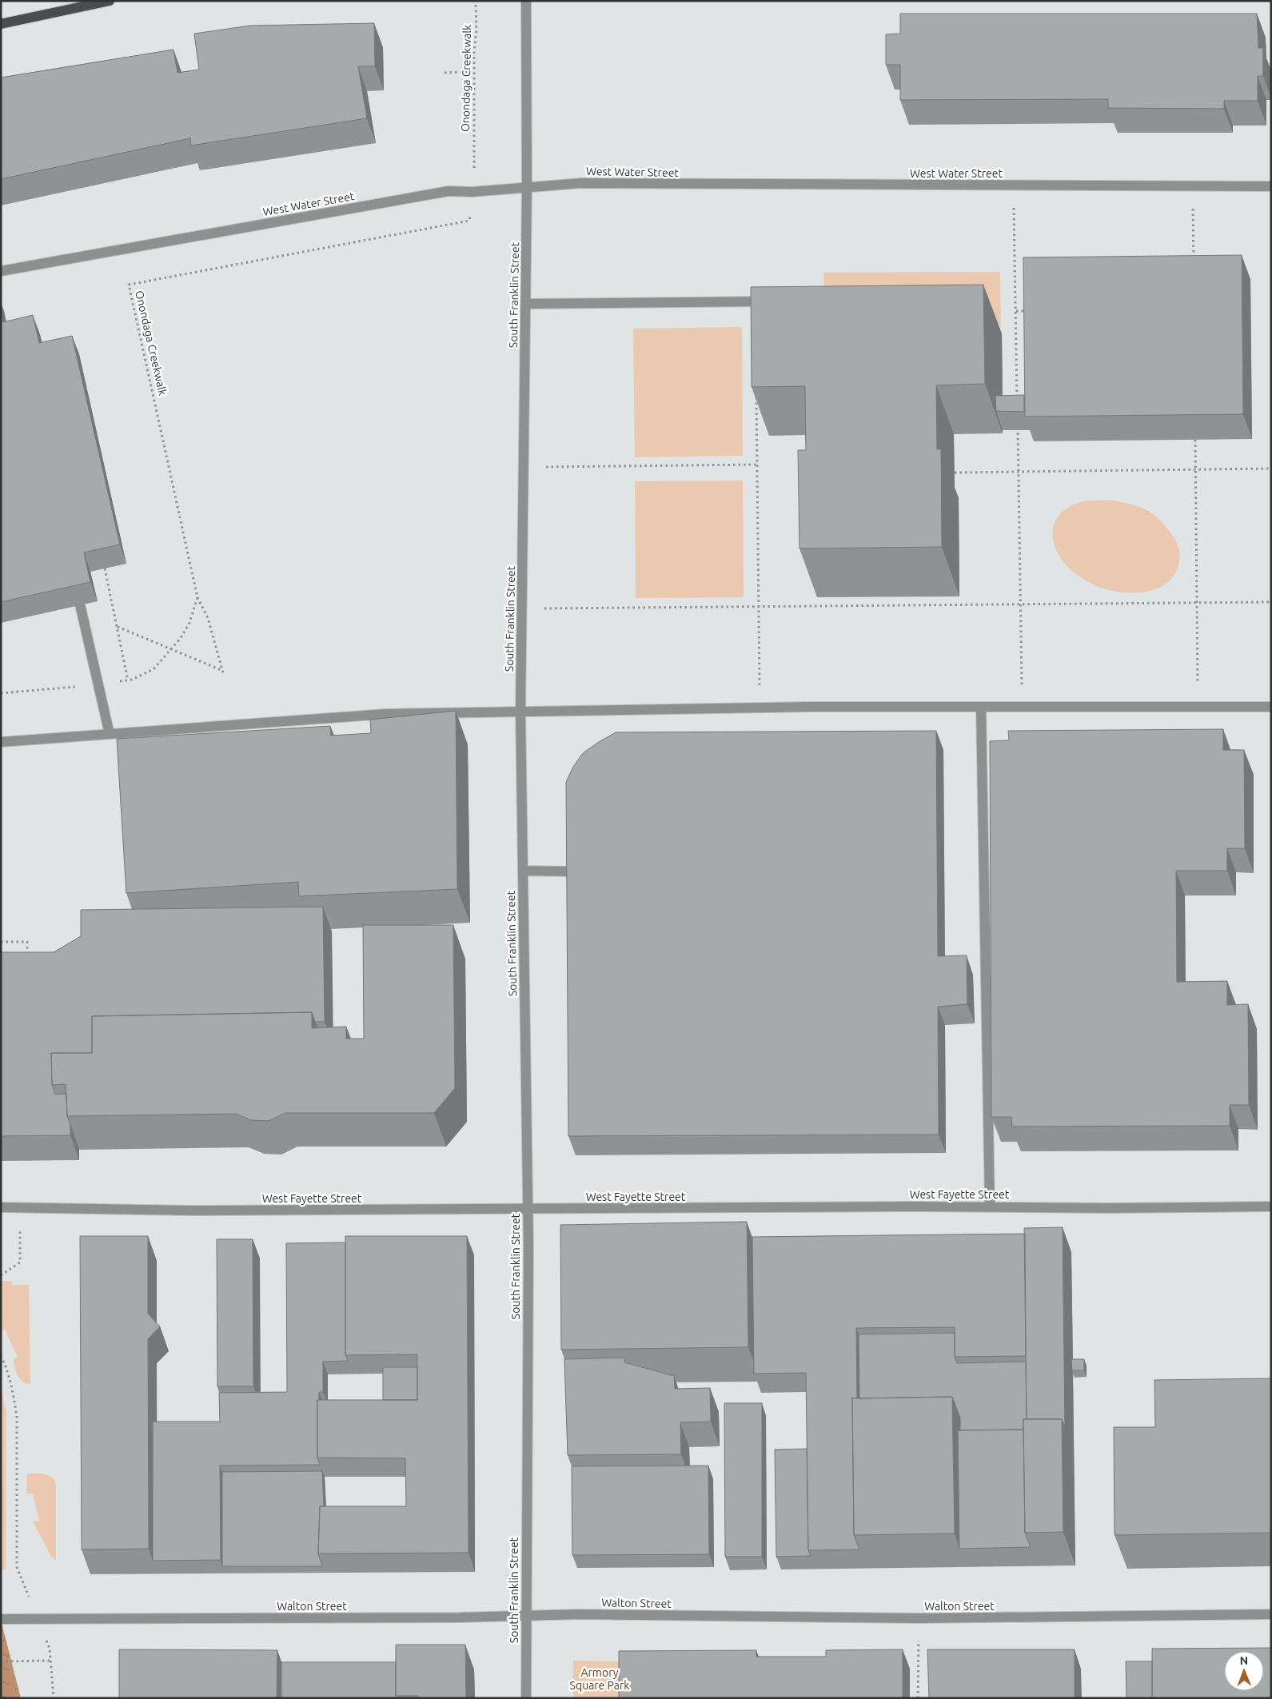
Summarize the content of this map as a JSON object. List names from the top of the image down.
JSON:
{
  "streets": {
    "street": [
      "West Water Street",
      "South Franklin Street",
      "West Fayette Street",
      "Walton Street"
    ],
    "path": ["Onondaga Creekwalk"]
  },
  "crossings": [
    ["West Water Street", "South Franklin Street"],
    ["South Franklin Street", "West Fayette Street"],
    ["South Franklin Street", "Walton Street"]
  ],
  "parks": ["Armory Square Park"],
  "north": "top"
}
